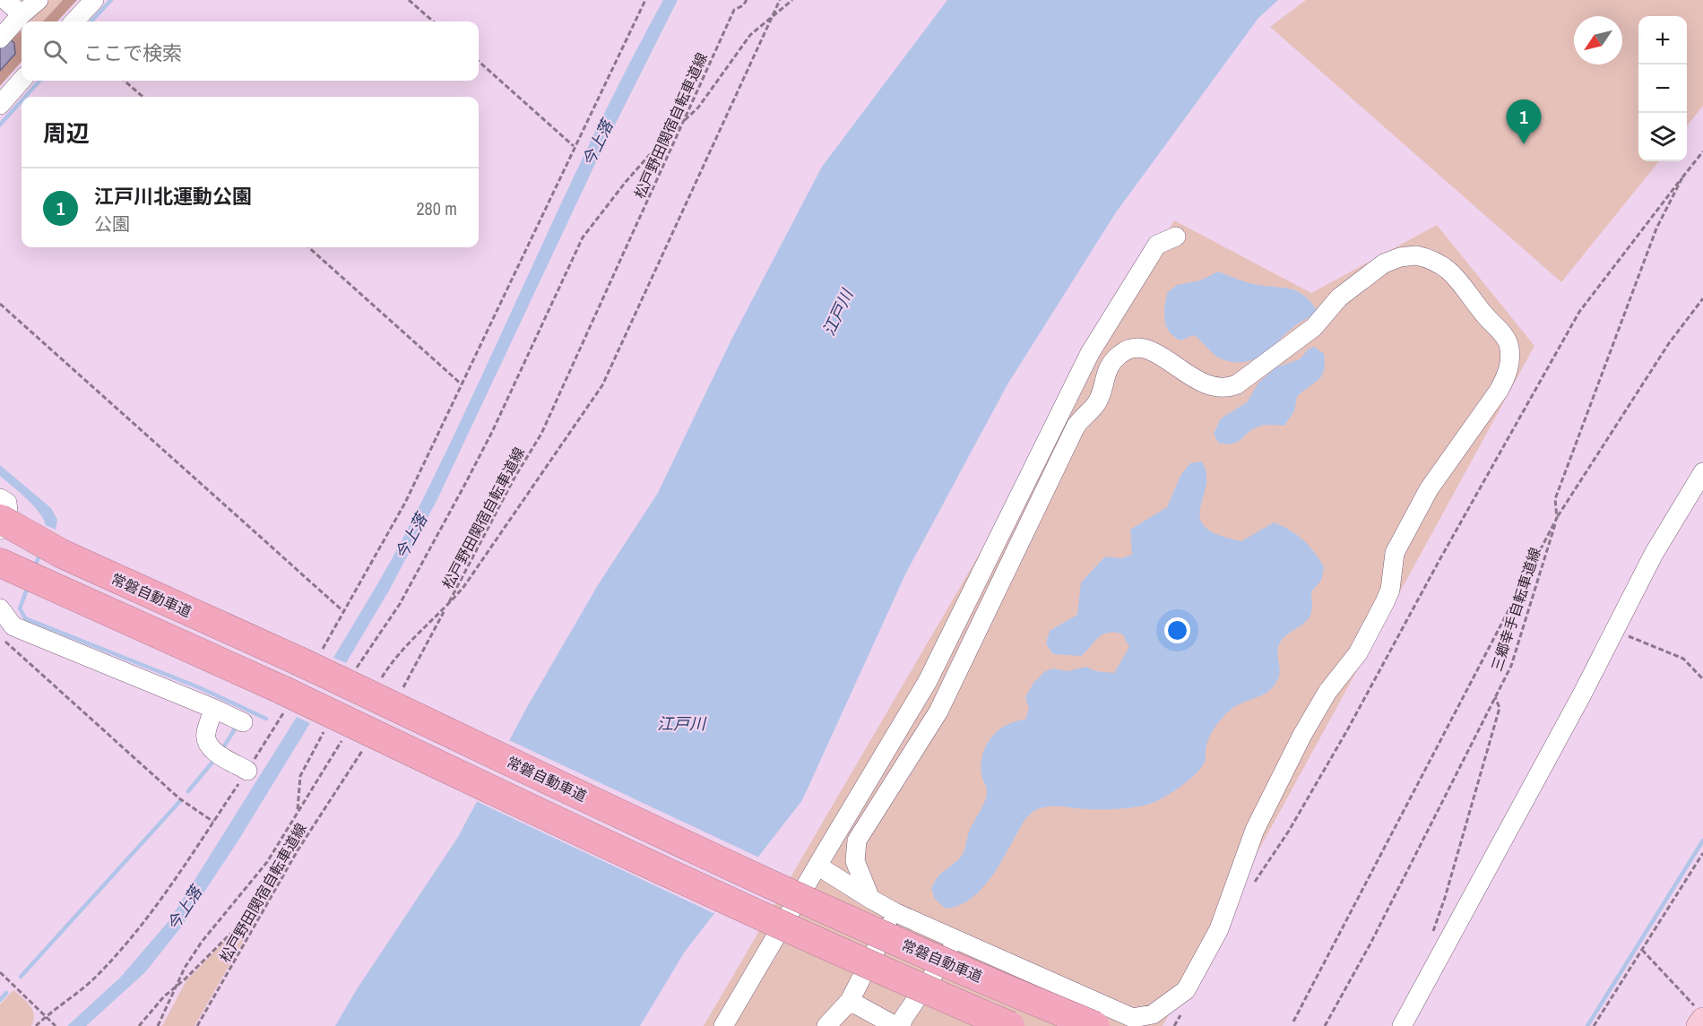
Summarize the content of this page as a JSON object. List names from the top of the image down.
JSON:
{
  "streets": {
    "highway": ["常磐自動車道"],
    "path": ["松戸野田関宿自転車道線", "三郷幸手自転車道線"]
  },
  "water": ["今上落", "江戸川"],
  "north": "bottom left",
  "page": {
    "map_buttons": ["+", "−"],
    "search": "ここで検索",
    "heading": "周辺",
    "pins": "1",
    "list": [
      {
        "mark": "1",
        "name": "江戸川北運動公園",
        "note": "公園",
        "value": "280 m"
      }
    ]
  }
}
